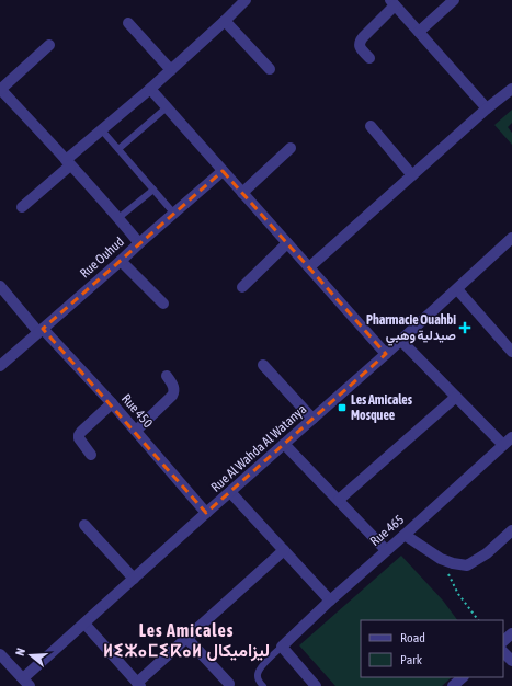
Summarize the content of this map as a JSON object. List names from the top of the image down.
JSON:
{
  "streets": {
    "street": [
      "Rue Ouhud",
      "Rue 450",
      "Rue Al Wahda Al Watanya",
      "Rue 465"
    ]
  },
  "crossings": [
    ["Rue Ouhud", "Rue 450"],
    ["Rue 450", "Rue Al Wahda Al Watanya"]
  ],
  "districts": ["Les Amicales ⵍⵉⵣⴰⵎⵉⴽⴰⵍ ليزاميكال"],
  "places": {
    "health": ["Pharmacie Ouahbi صيدلية وهبي"],
    "transit": ["Les Amicales Mosquee"]
  },
  "legend": ["Road", "Park"],
  "north": "left"
}
